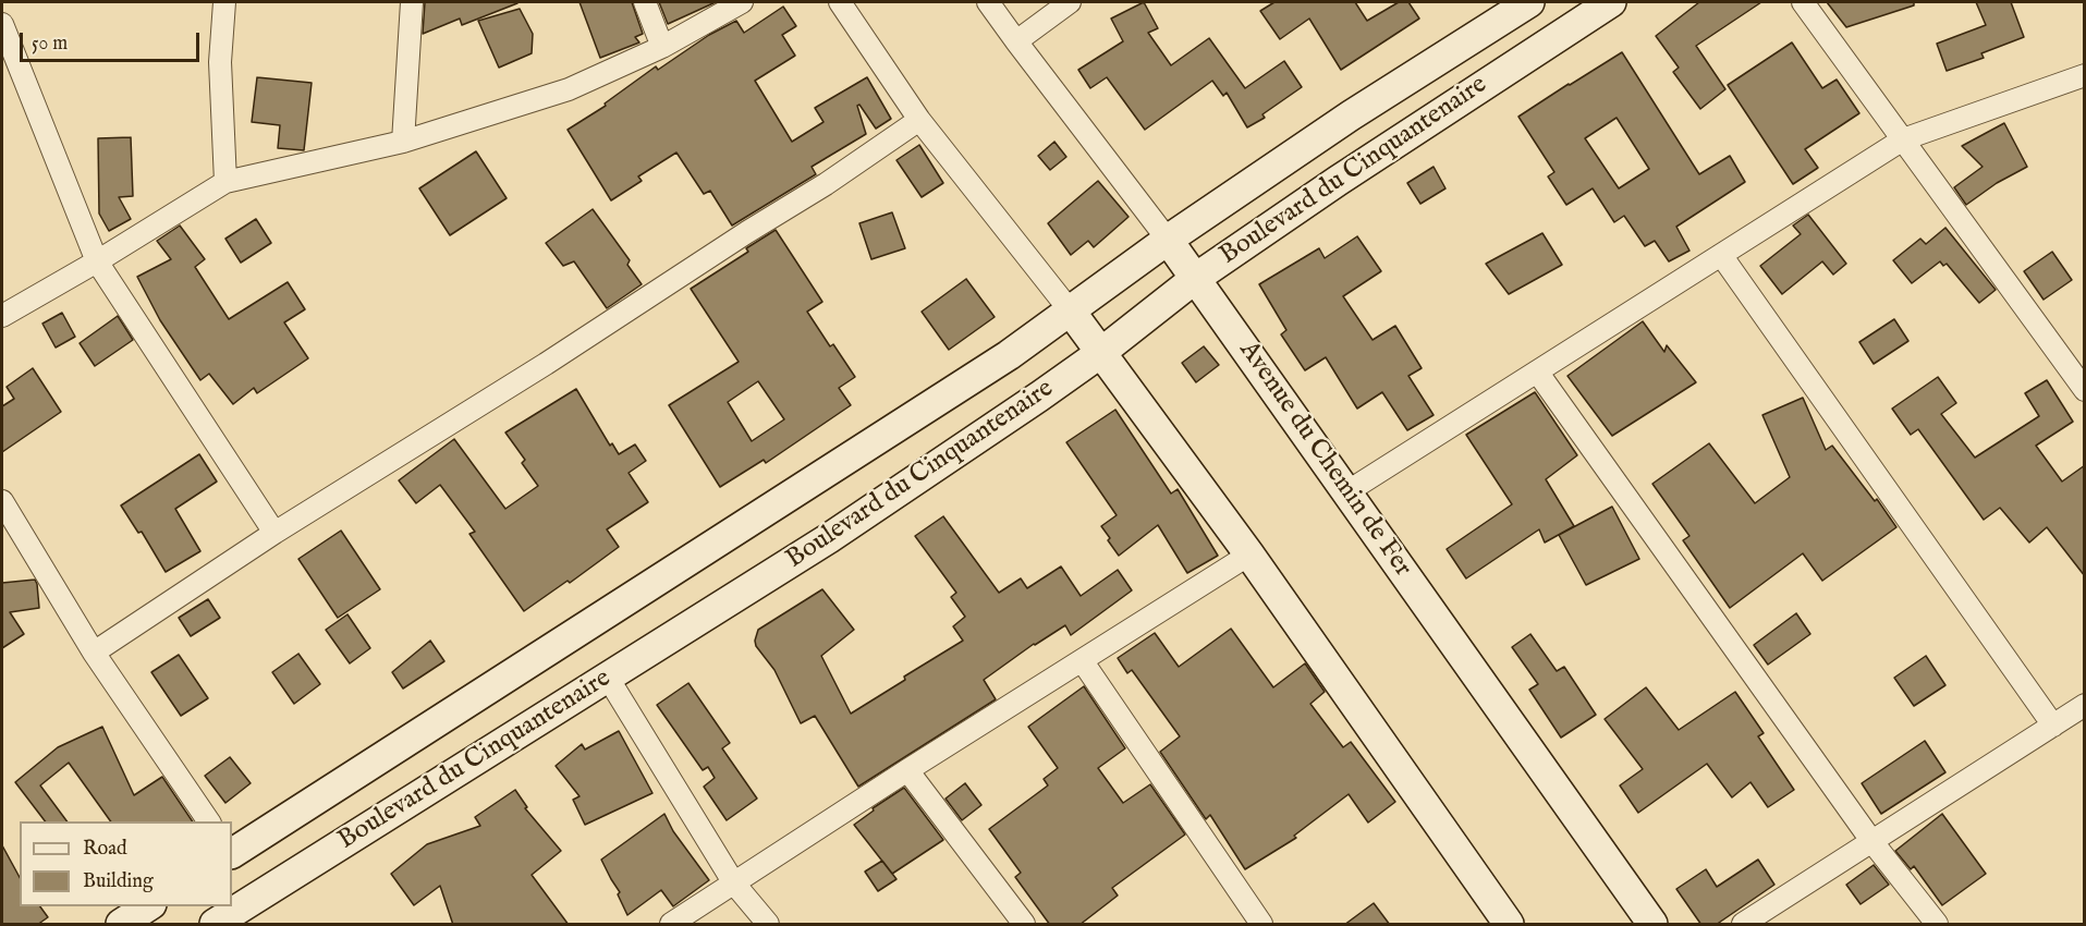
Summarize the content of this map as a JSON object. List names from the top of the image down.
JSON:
{
  "streets": {
    "main road": ["Boulevard du Cinquantenaire", "Avenue du Chemin de Fer"]
  },
  "crossings": [
    ["Boulevard du Cinquantenaire", "Avenue du Chemin de Fer"]
  ],
  "legend": ["Road", "Building"],
  "scale_bar": "50 m"
}
